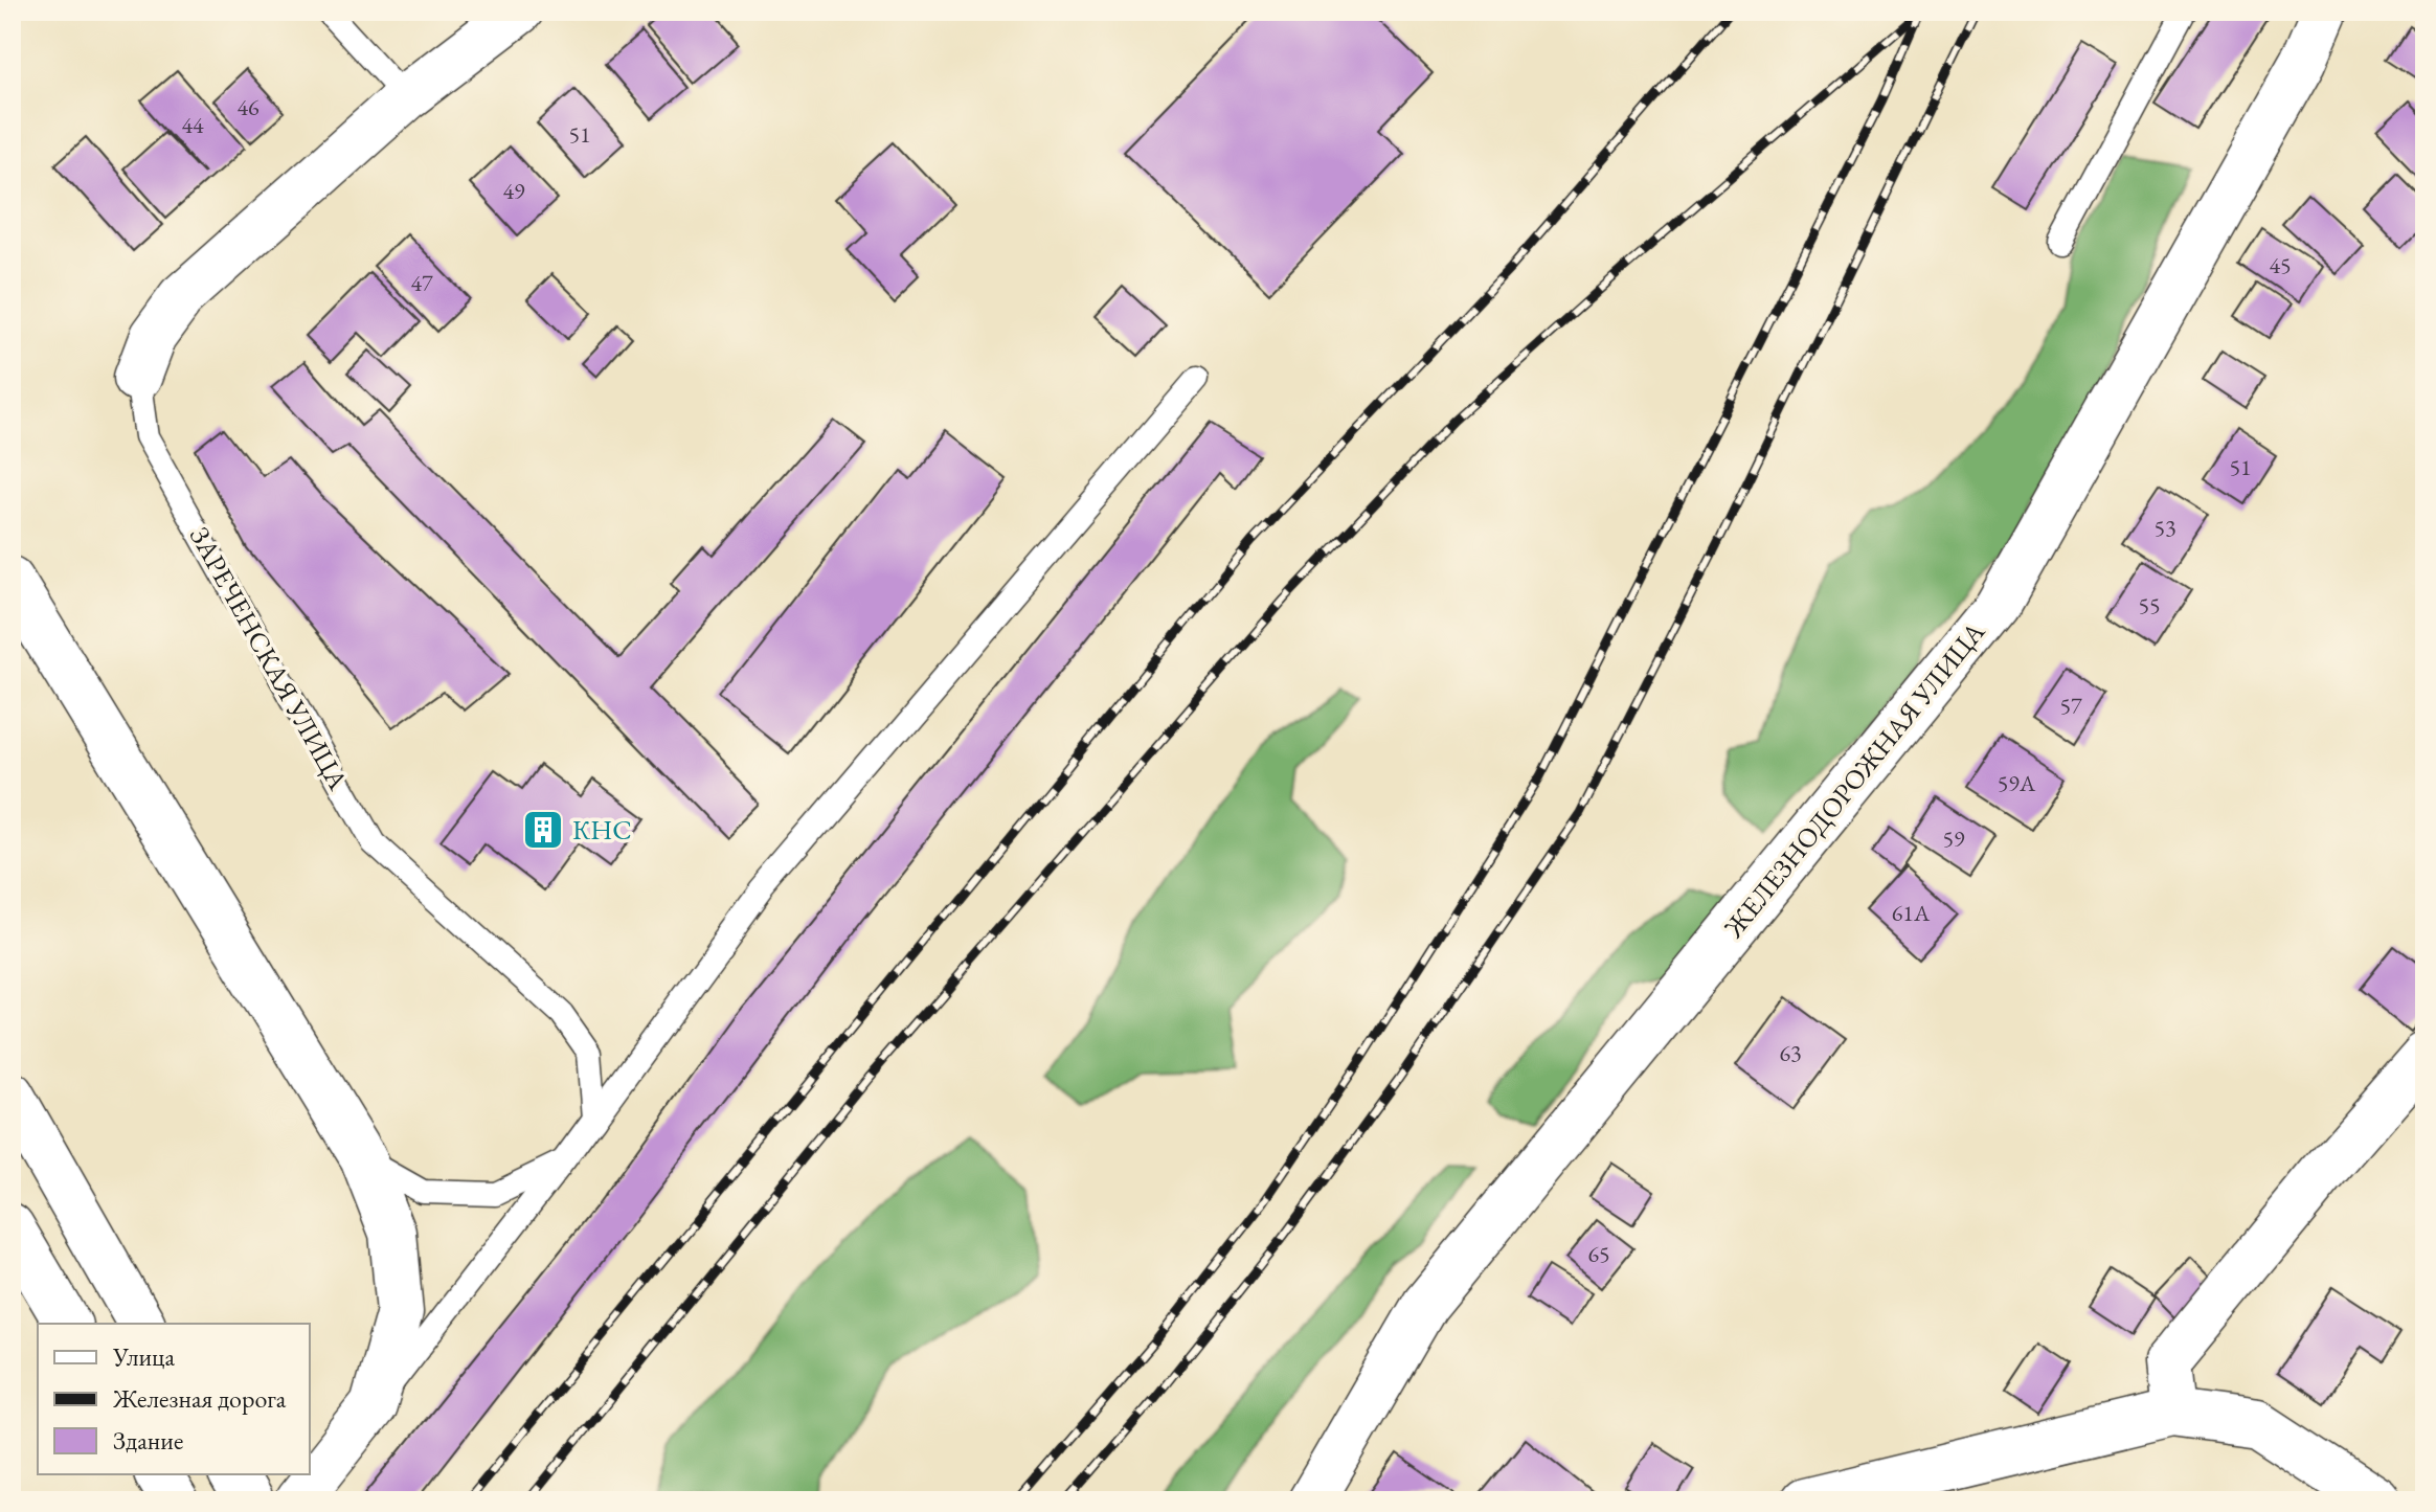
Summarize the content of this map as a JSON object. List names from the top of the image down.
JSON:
{
  "streets": {
    "street": ["ЗАРЕЧЕНСКАЯ УЛИЦА", "ЖЕЛЕЗНОДОРОЖНАЯ УЛИЦА"]
  },
  "places": {
    "building": ["КНС"]
  },
  "house_numbers": [
    "46",
    "44",
    "51",
    "49",
    "45",
    "47",
    "51",
    "53",
    "55",
    "57",
    "59А",
    "59",
    "61А",
    "63",
    "65"
  ],
  "legend": ["Улица", "Железная дорога", "Здание"]
}
